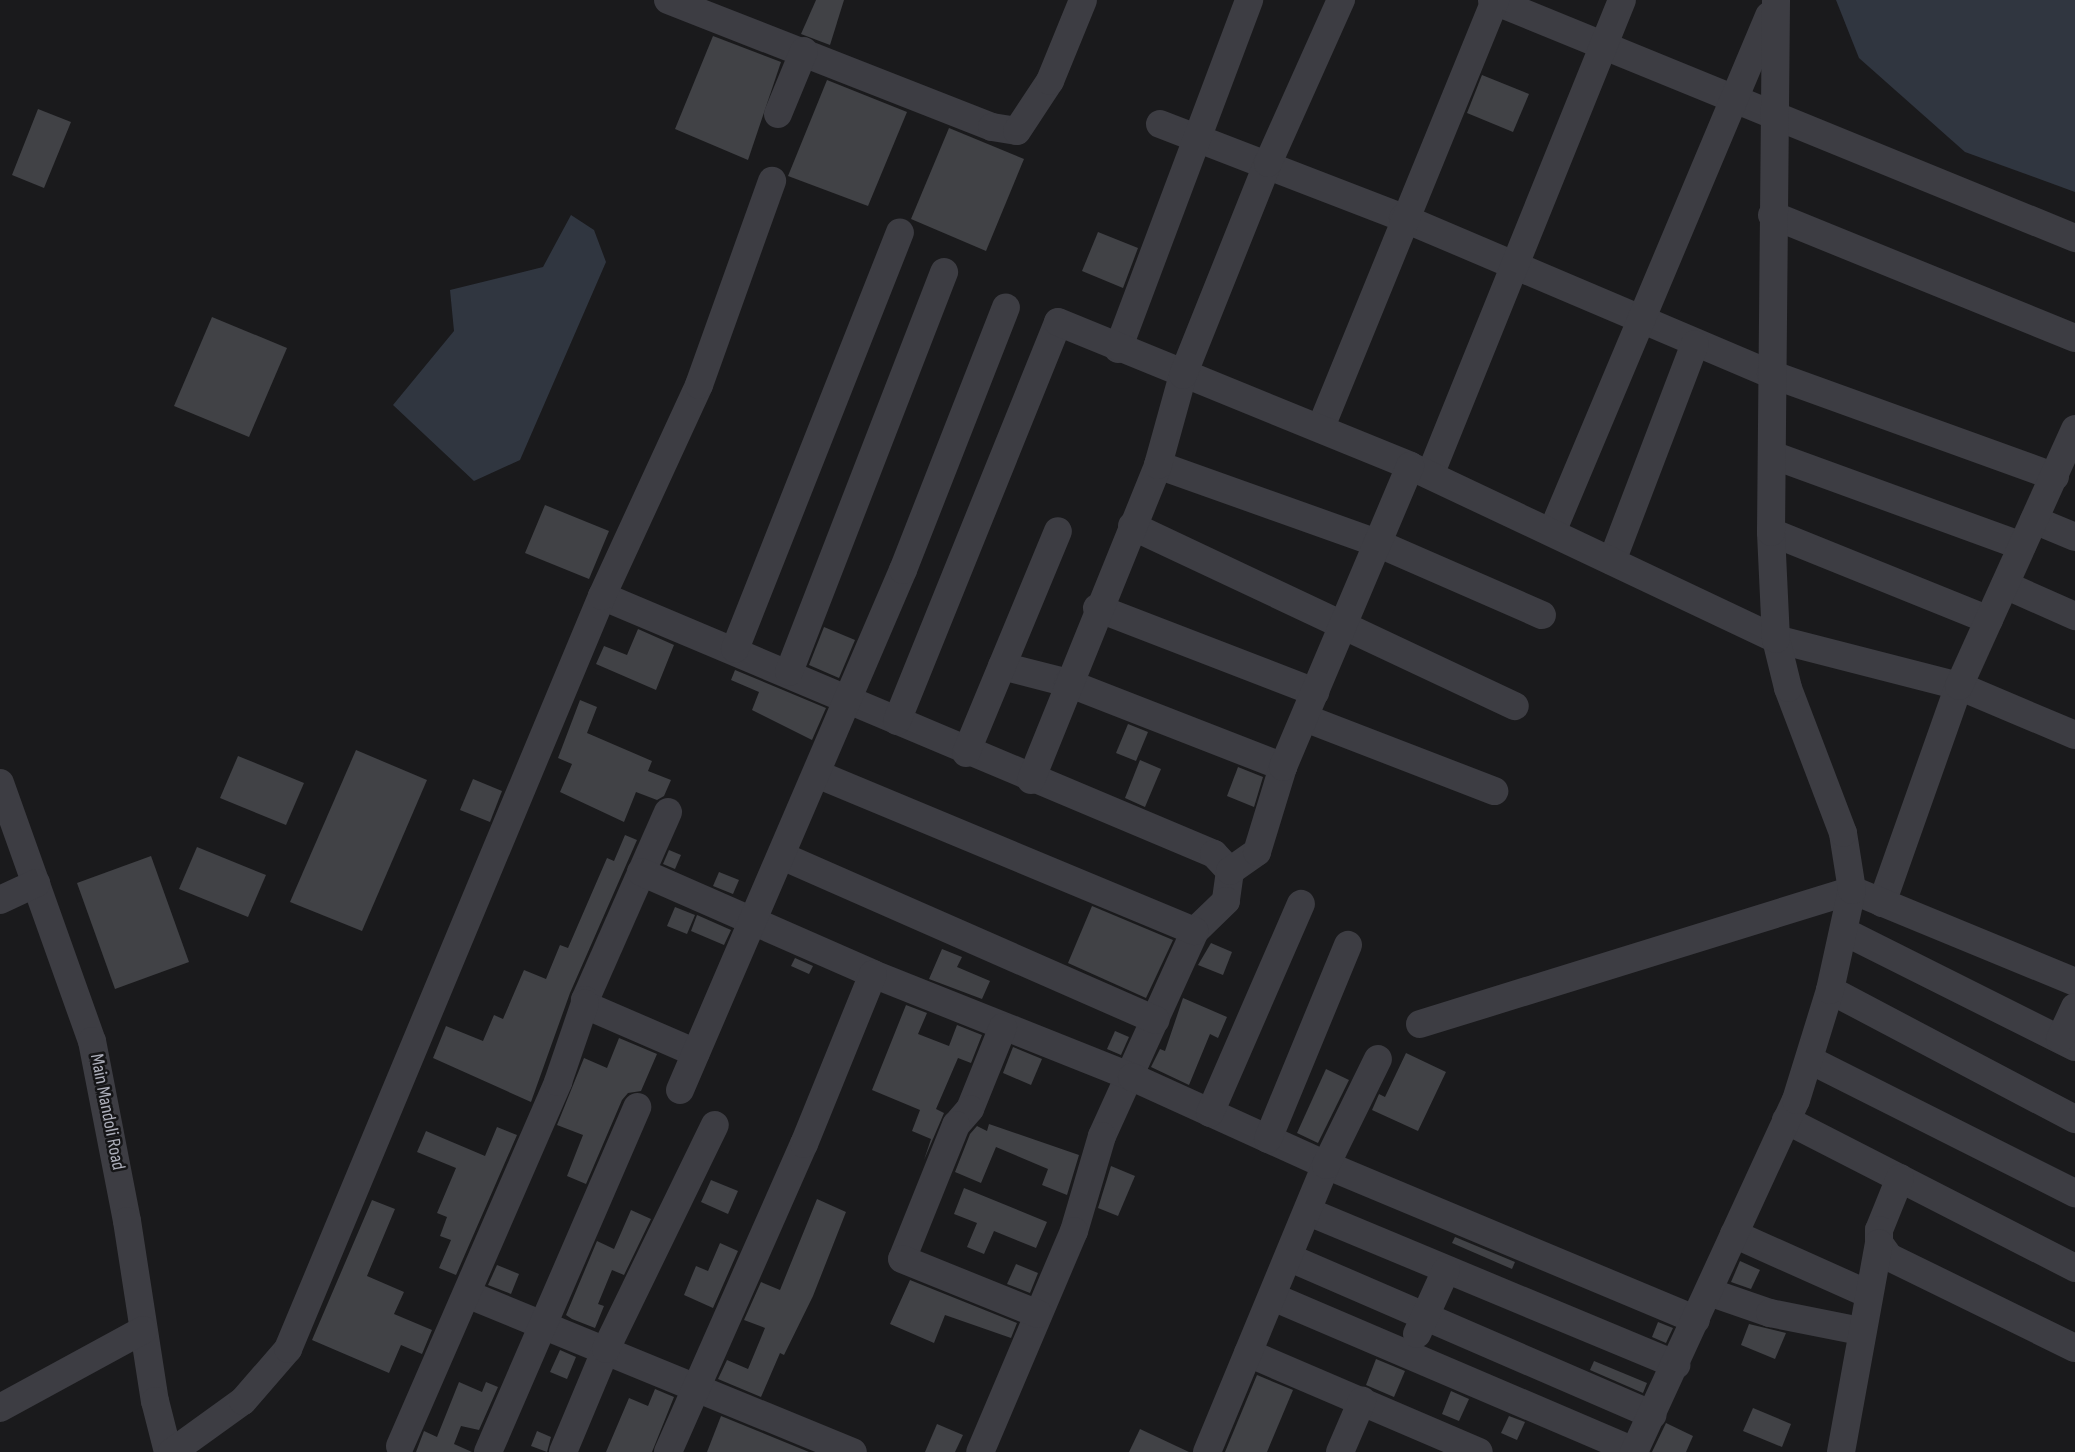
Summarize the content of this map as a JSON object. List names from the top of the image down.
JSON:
{
  "streets": {
    "street": ["Main Mandoli Road"]
  }
}
